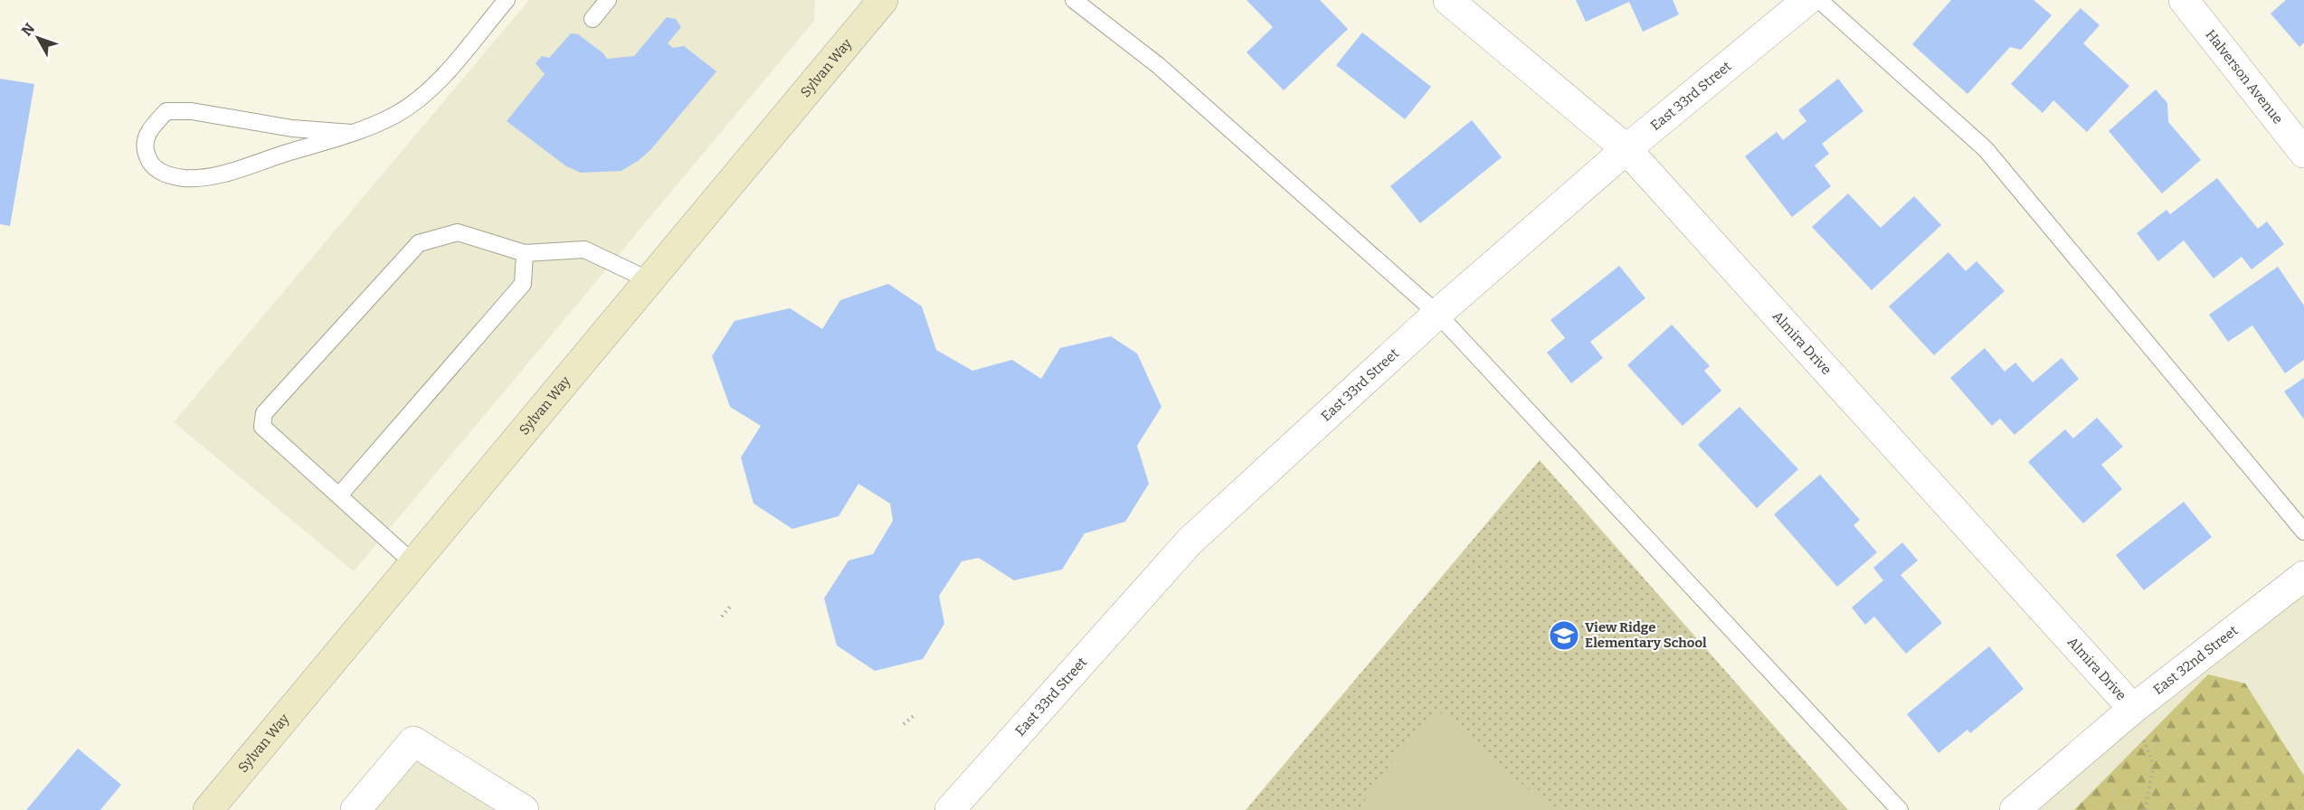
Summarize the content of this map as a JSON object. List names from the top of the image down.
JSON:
{
  "streets": {
    "main road": ["Sylvan Way"],
    "street": [
      "Halverson Avenue",
      "East 33rd Street",
      "Almira Drive",
      "East 32nd Street"
    ]
  },
  "crossings": [
    ["East 33rd Street", "Almira Drive"],
    ["Almira Drive", "East 32nd Street"]
  ],
  "places": {
    "school or university": ["View Ridge Elementary School"]
  },
  "north": "top left"
}
